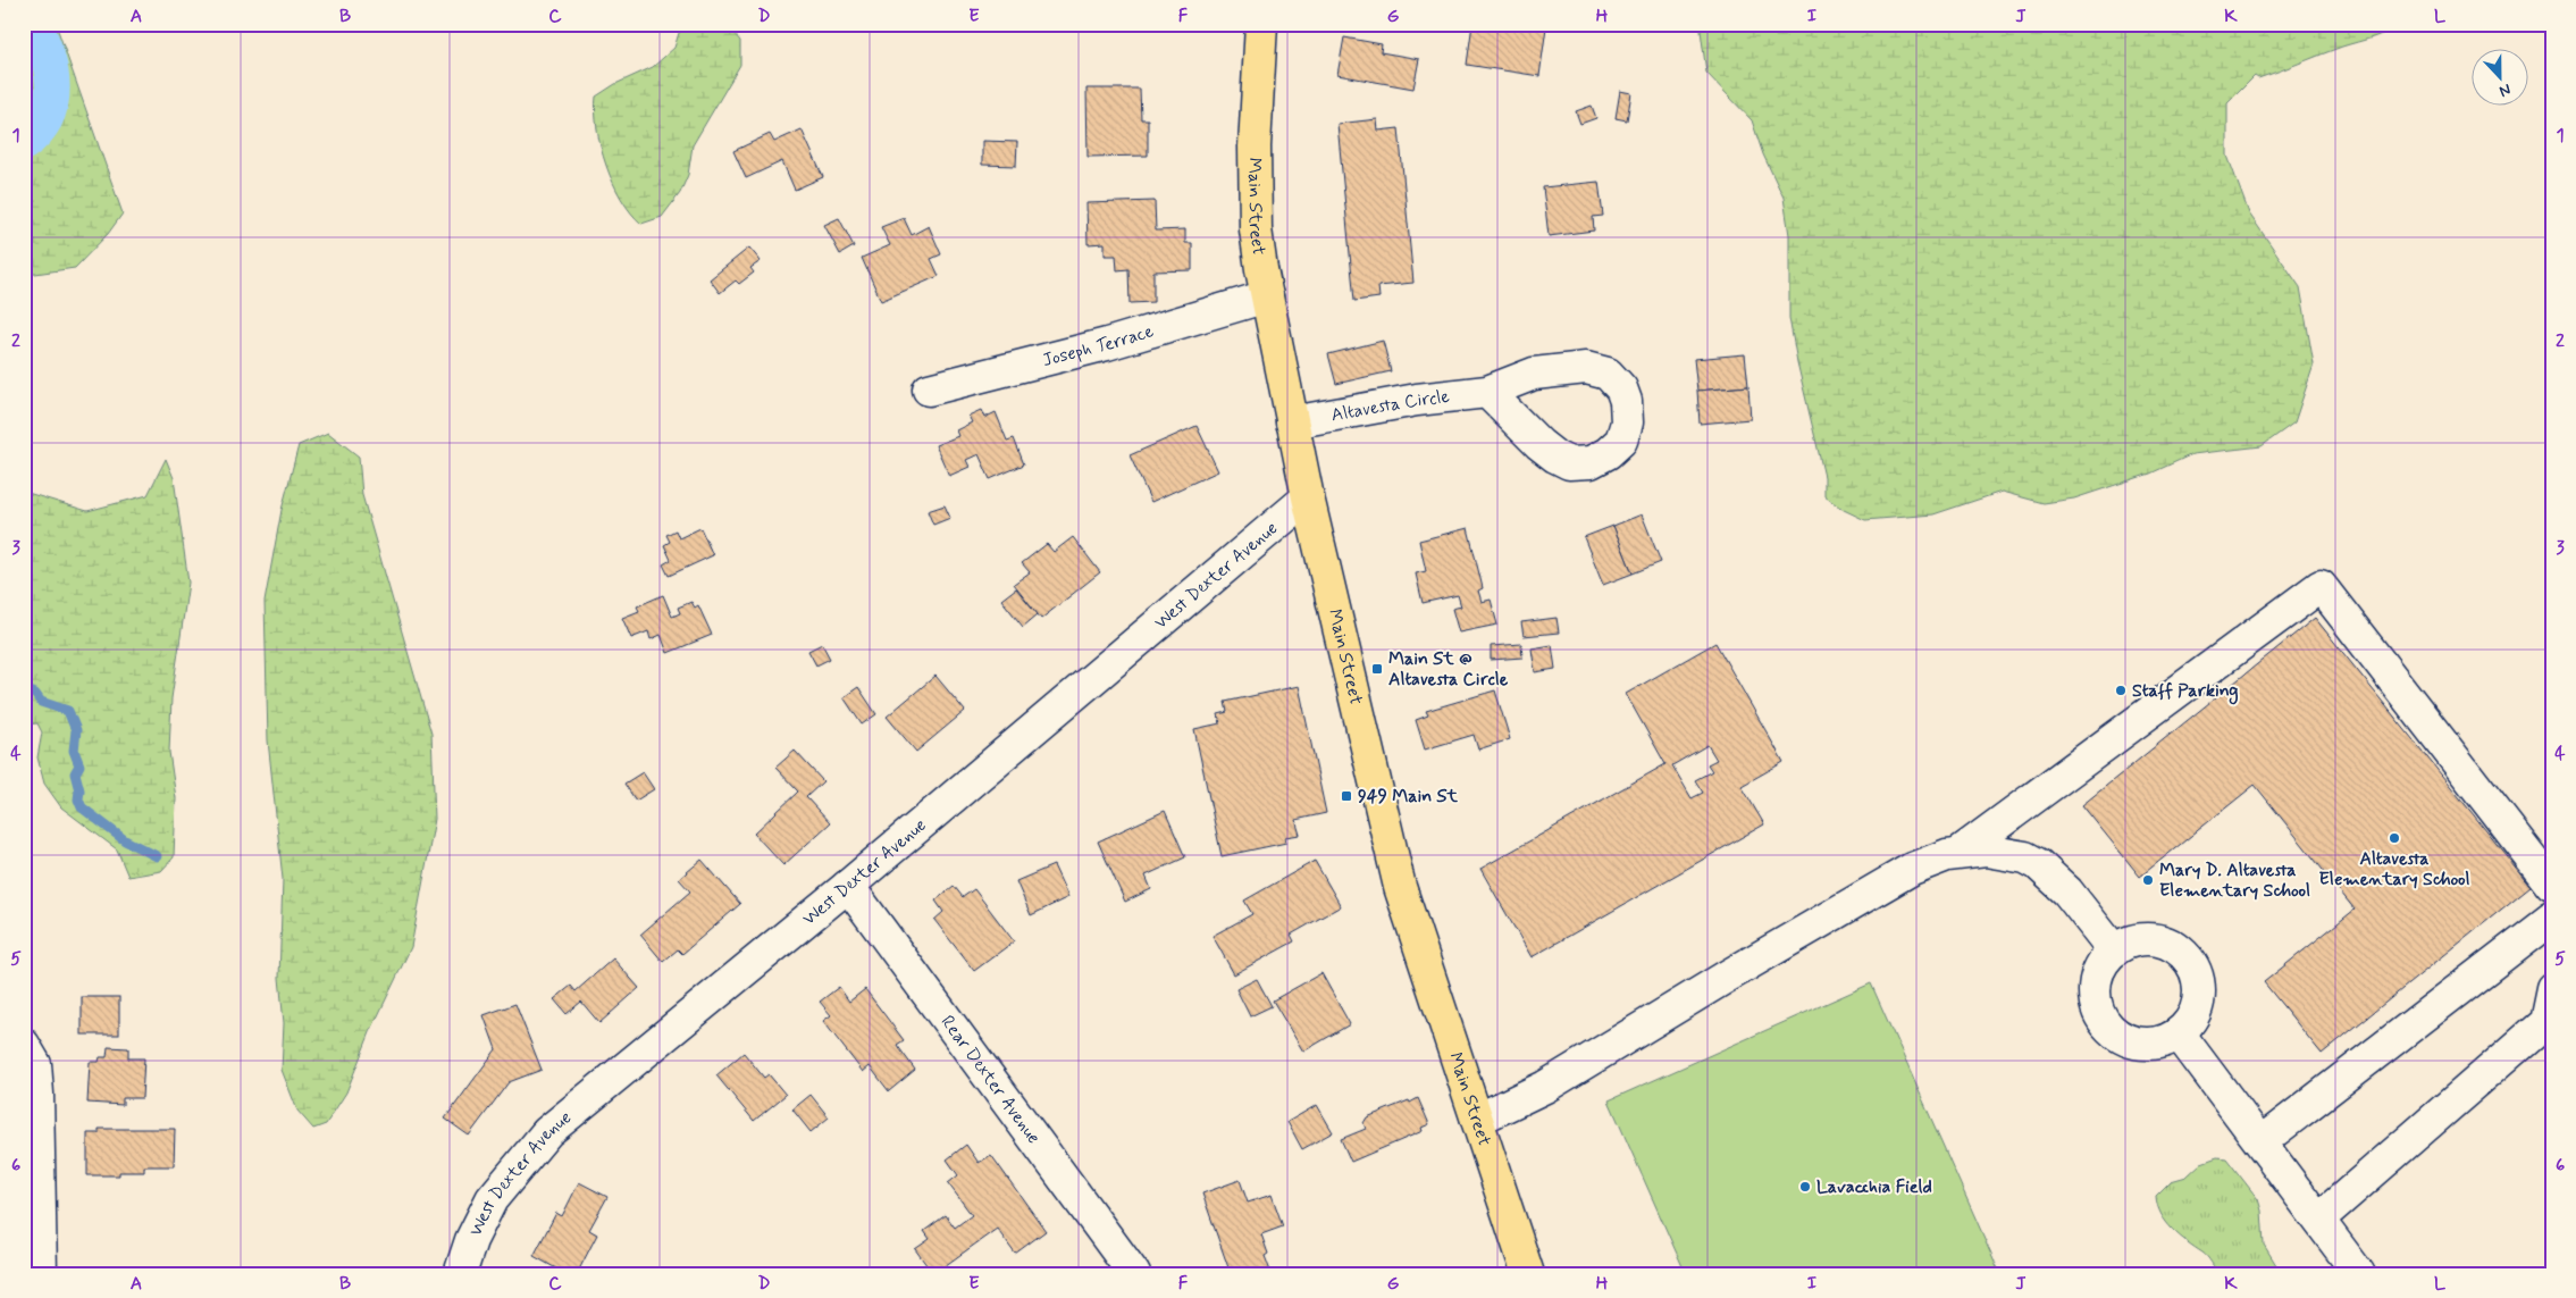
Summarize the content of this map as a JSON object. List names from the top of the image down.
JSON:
{
  "streets": {
    "main road": ["Main Street"],
    "street": [
      "Joseph Terrace",
      "Altavesta Circle",
      "West Dexter Avenue",
      "Rear Dexter Avenue"
    ]
  },
  "crossings": [
    ["Main Street", "Joseph Terrace"],
    ["Main Street", "Altavesta Circle"],
    ["Main Street", "West Dexter Avenue"],
    ["West Dexter Avenue", "Rear Dexter Avenue"]
  ],
  "places": {
    "transit": ["Main St @ Altavesta Circle", "949 Main St"],
    "other": [
      "Staff Parking",
      "Altavesta Elementary School",
      "Mary D. Altavesta Elementary School",
      "Lavacchia Field"
    ]
  },
  "north": "bottom",
  "grid": {
    "columns": [
      "A",
      "B",
      "C",
      "D",
      "E",
      "F",
      "G",
      "H",
      "I",
      "J",
      "K",
      "L"
    ],
    "rows": [
      "1",
      "2",
      "3",
      "4",
      "5",
      "6"
    ]
  }
}
